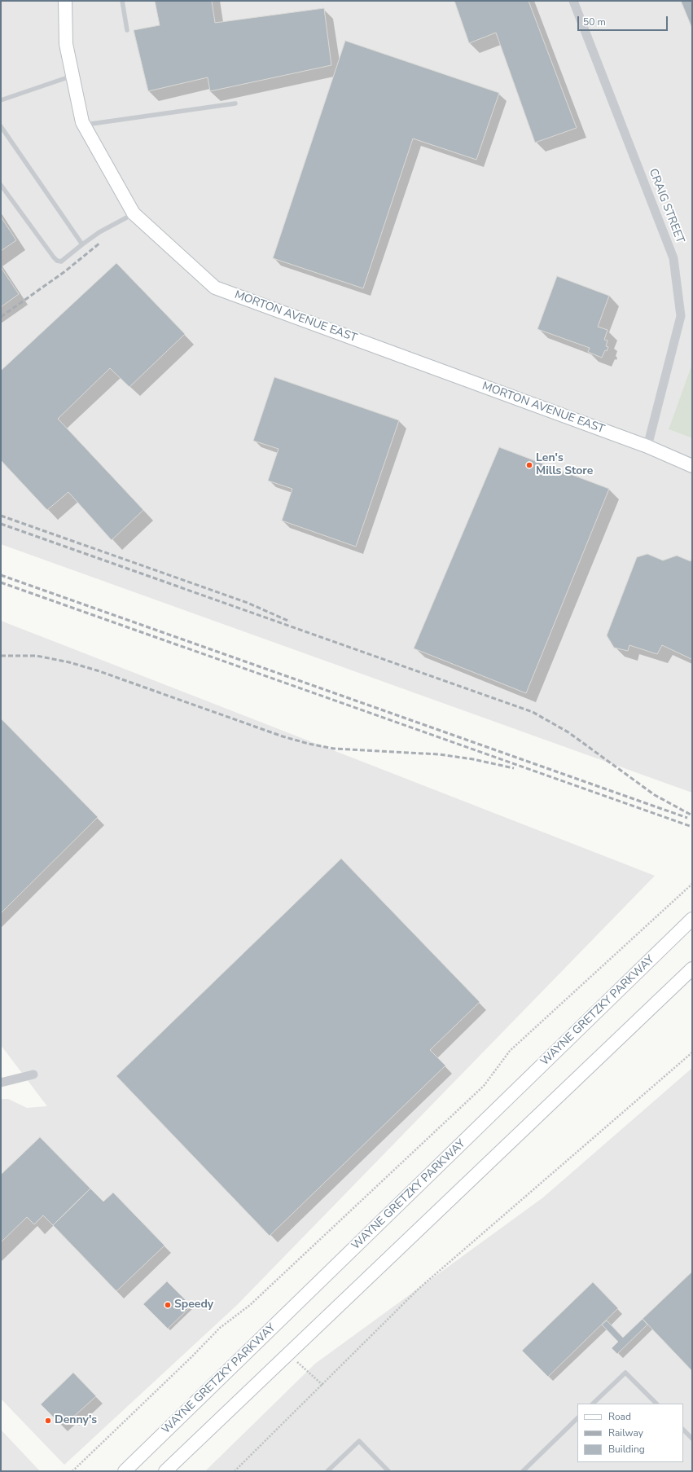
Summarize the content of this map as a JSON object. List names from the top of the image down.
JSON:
{
  "streets": {
    "main road": ["MORTON AVENUE EAST", "WAYNE GRETZKY PARKWAY"],
    "street": ["CRAIG STREET"]
  },
  "crossings": [
    ["CRAIG STREET", "MORTON AVENUE EAST"]
  ],
  "places": ["Len's Mills Store", "Speedy", "Denny's"],
  "legend": ["Road", "Railway", "Building"],
  "scale_bar": "50 m"
}
